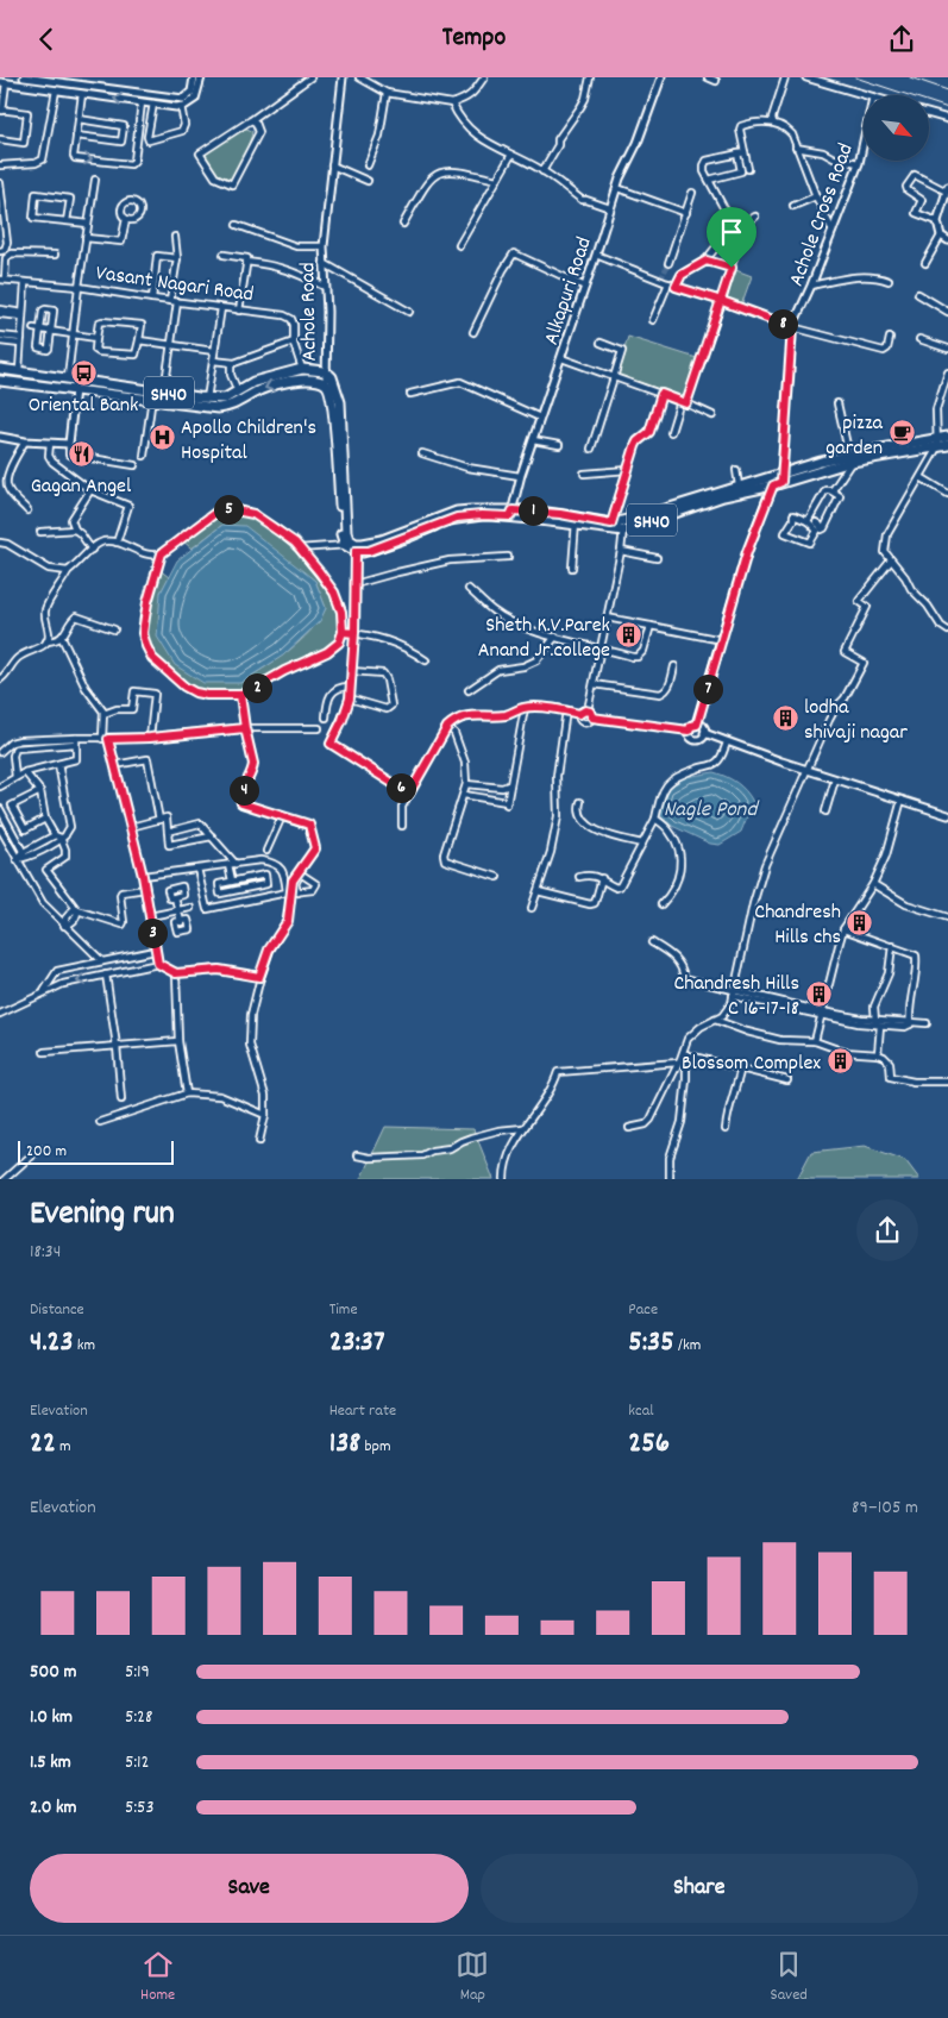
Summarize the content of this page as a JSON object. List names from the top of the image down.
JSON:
{
  "streets": {
    "main road": ["Achole Road", "SH40"],
    "street": ["Achole Cross Road", "Vasant Nagari Road", "Alkapuri Road"]
  },
  "crossings": [
    ["Achole Cross Road", "SH40"],
    ["Vasant Nagari Road", "SH40"],
    ["Alkapuri Road", "SH40"],
    ["Achole Road", "SH40"]
  ],
  "water": ["Nagle Pond"],
  "places": {
    "bus stop": ["Oriental Bank"],
    "cafe": ["pizza garden"],
    "hospital": ["Apollo Children's Hospital"],
    "restaurant": ["Gagan Angel"],
    "building": [
      "Sheth K.V.Parek Anand Jr.college",
      "lodha shivaji nagar",
      "Chandresh Hills chs",
      "Chandresh Hills C 16-17-18",
      "Blossom Complex"
    ]
  },
  "scale_bar": "200 m",
  "north": "bottom right",
  "page": {
    "header": "Tempo",
    "pins": [
      "8",
      "5",
      "1",
      "2",
      "7",
      "6",
      "4",
      "3"
    ],
    "scale": "200 m",
    "heading": ["Evening run", "18:34"],
    "stats": [
      ["Distance", "4.23 km"],
      ["Time", "23:37"],
      ["Pace", "5:35 /km"],
      ["Elevation", "22 m"],
      ["Heart rate", "138 bpm"],
      ["kcal", "256"]
    ],
    "chart": ["Elevation", "89–105 m"],
    "list": [
      {
        "name": "500 m",
        "note": "5:19"
      },
      {
        "name": "1.0 km",
        "note": "5:28"
      },
      {
        "name": "1.5 km",
        "note": "5:12"
      },
      {
        "name": "2.0 km",
        "note": "5:53"
      }
    ],
    "buttons": ["Save", "Share"],
    "tabs": ["Home", "Map", "Saved"]
  }
}
